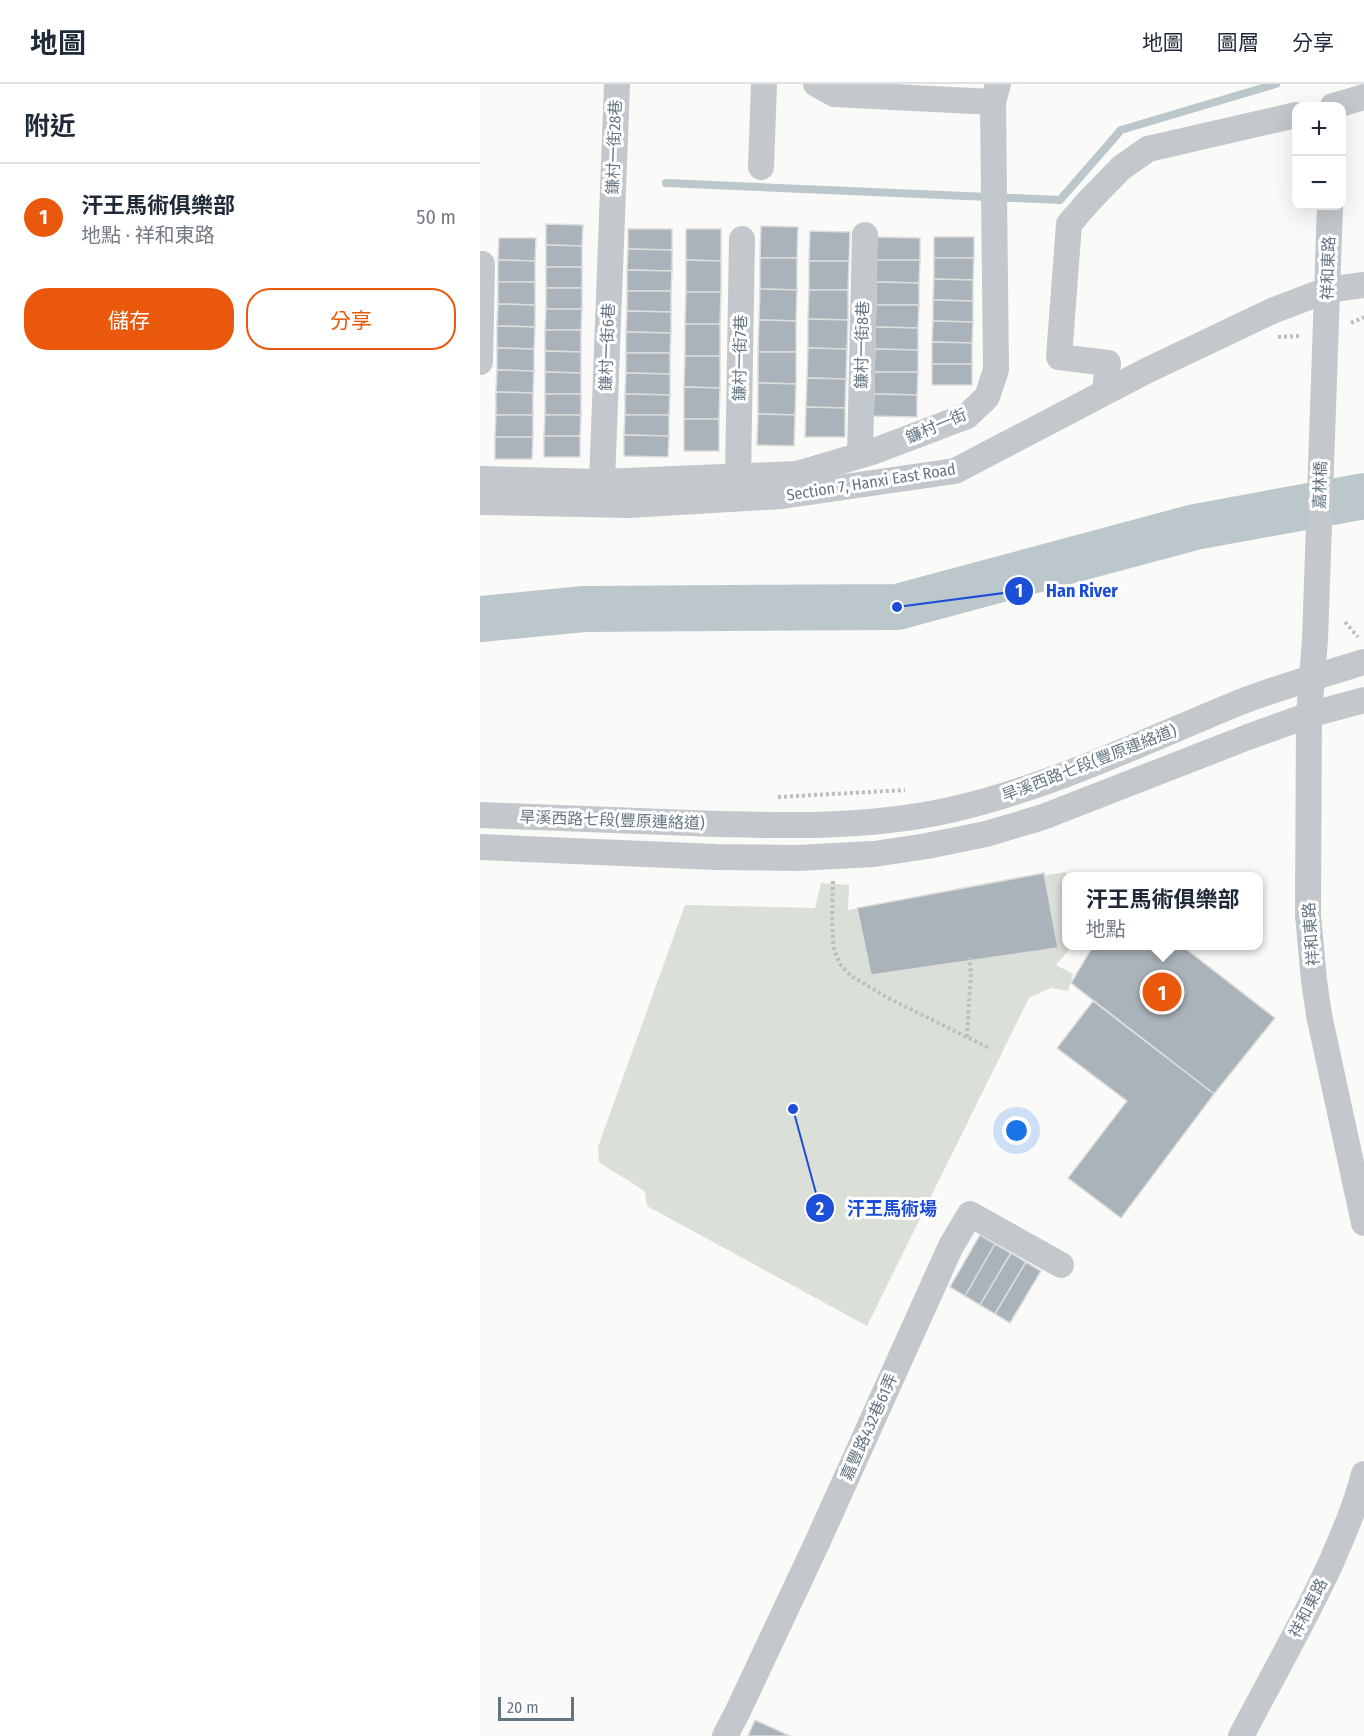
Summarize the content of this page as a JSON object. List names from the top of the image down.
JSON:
{
  "streets": {
    "street": [
      "鎌村一街28巷",
      "祥和東路",
      "鎌村一街8巷",
      "鎌村一街6巷",
      "鎌村一街7巷",
      "鐮村一街",
      "Section 7, Hanxi East Road",
      "嘉林橋",
      "旱溪西路七段(豐原連絡道)",
      "嘉豐路432巷61弄"
    ]
  },
  "crossings": [
    ["鎌村一街28巷", "鎌村一街6巷"],
    ["祥和東路", "Section 7, Hanxi East Road"],
    ["祥和東路", "嘉林橋"],
    ["祥和東路", "旱溪西路七段(豐原連絡道)"],
    ["鎌村一街8巷", "鐮村一街"],
    ["鎌村一街6巷", "鐮村一街"],
    ["鎌村一街7巷", "鐮村一街"]
  ],
  "places": ["Han River", "汗王馬術場"],
  "scale_bar": "20 m",
  "page": {
    "header": "地圖",
    "nav": ["地圖", "圖層", "分享"],
    "heading": "附近",
    "map_buttons": ["+", "−"],
    "list": [
      {
        "mark": "1",
        "name": "汗王馬術俱樂部",
        "note": "地點 · 祥和東路",
        "value": "50 m"
      }
    ],
    "buttons": ["儲存", "分享"],
    "popup": ["汗王馬術俱樂部", "地點"],
    "pins": "1",
    "scale": "20 m"
  }
}
